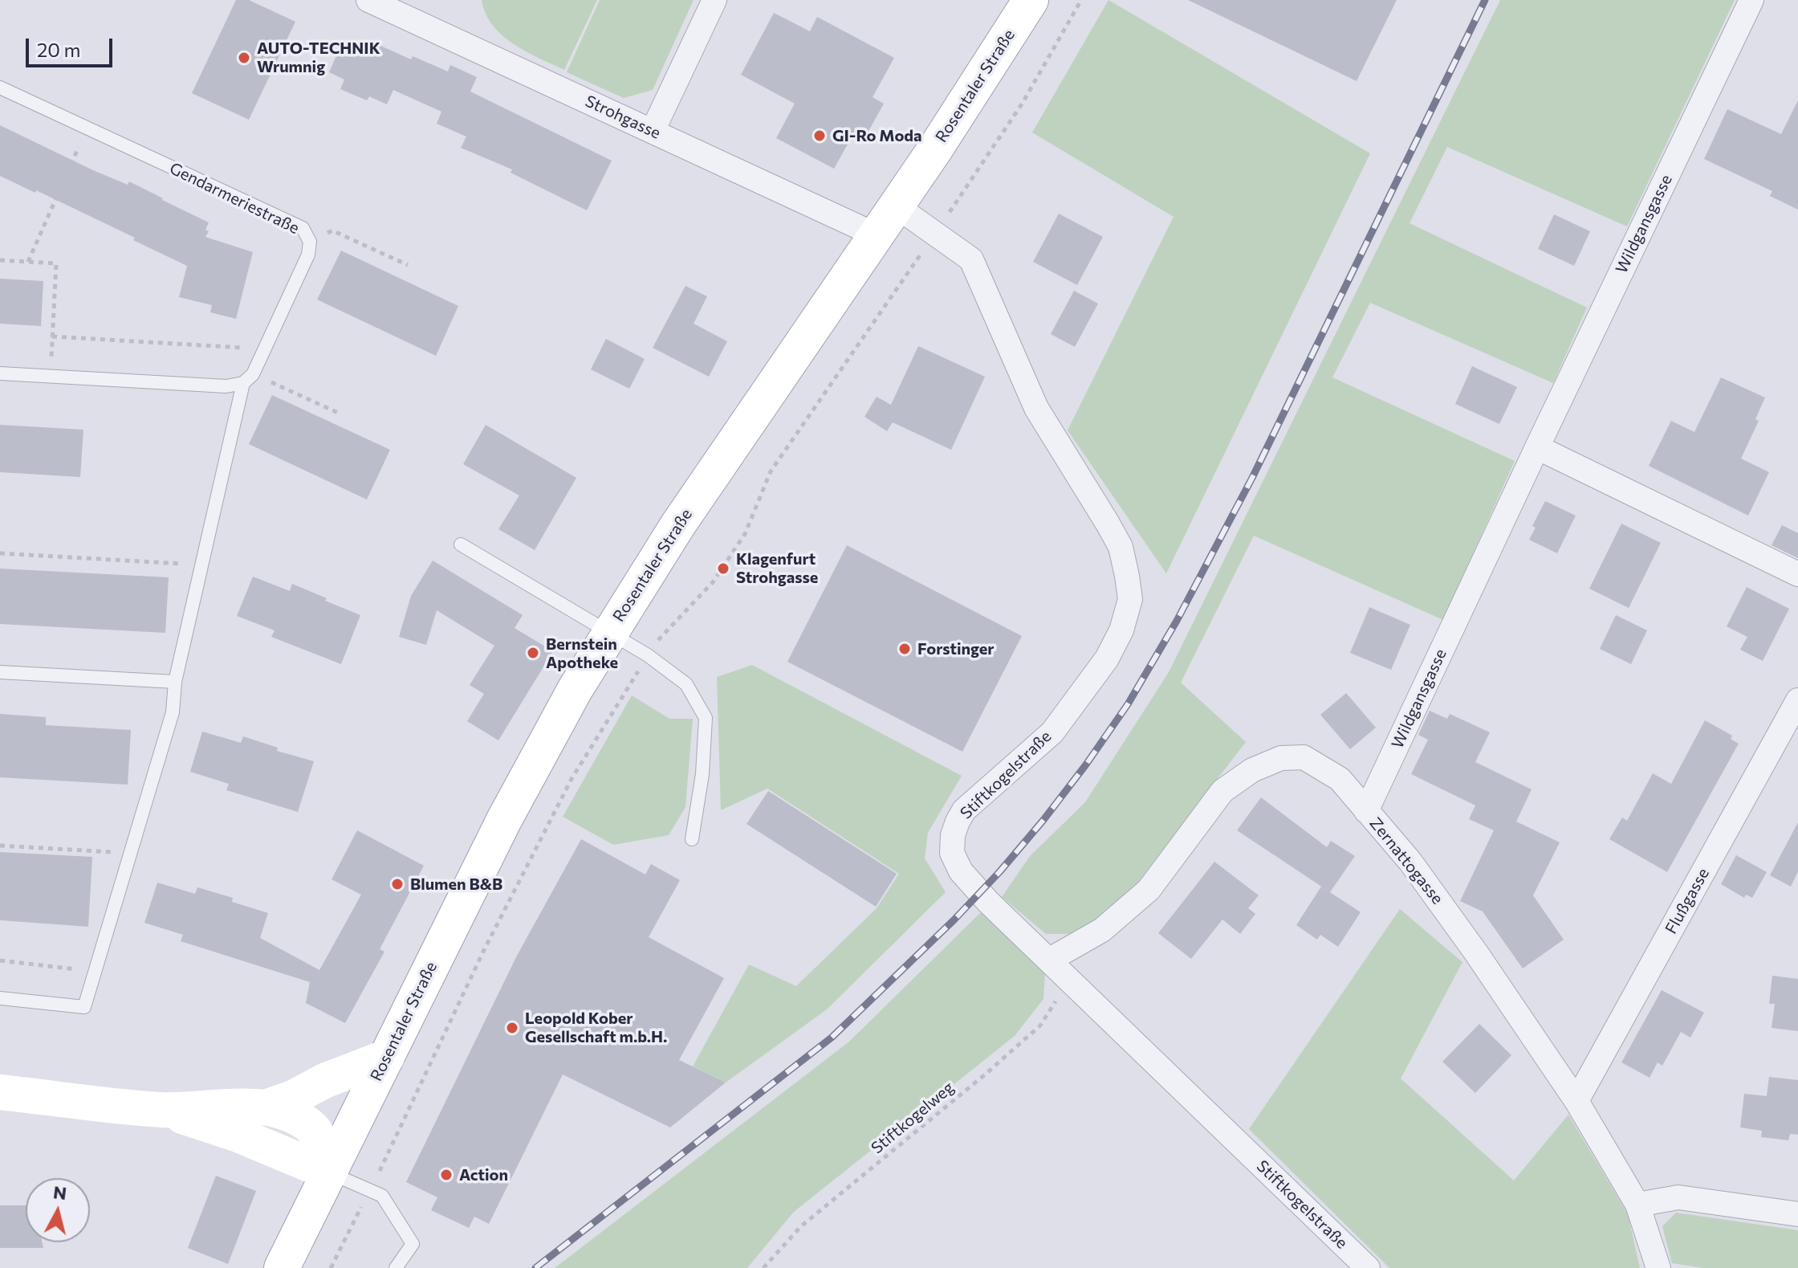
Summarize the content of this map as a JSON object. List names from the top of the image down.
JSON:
{
  "streets": {
    "main road": ["Rosentaler Straße"],
    "street": [
      "Strohgasse",
      "Wildgansgasse",
      "Stiftkogelstraße",
      "Zernattogasse",
      "Flußgasse"
    ],
    "lane": ["Gendarmeriestraße"],
    "path": ["Stiftkogelweg"]
  },
  "crossings": [
    ["Rosentaler Straße", "Strohgasse"],
    ["Rosentaler Straße", "Stiftkogelstraße"],
    ["Wildgansgasse", "Zernattogasse"],
    ["Stiftkogelstraße", "Zernattogasse"],
    ["Stiftkogelstraße", "Stiftkogelweg"],
    ["Zernattogasse", "Flußgasse"]
  ],
  "places": [
    "AUTO-TECHNIK Wrumnig",
    "GI-Ro Moda",
    "Klagenfurt Strohgasse",
    "Forstinger",
    "Bernstein Apotheke",
    "Blumen B&B",
    "Leopold Kober Gesellschaft m.b.H.",
    "Action"
  ],
  "scale_bar": "20 m",
  "north": "top"
}
